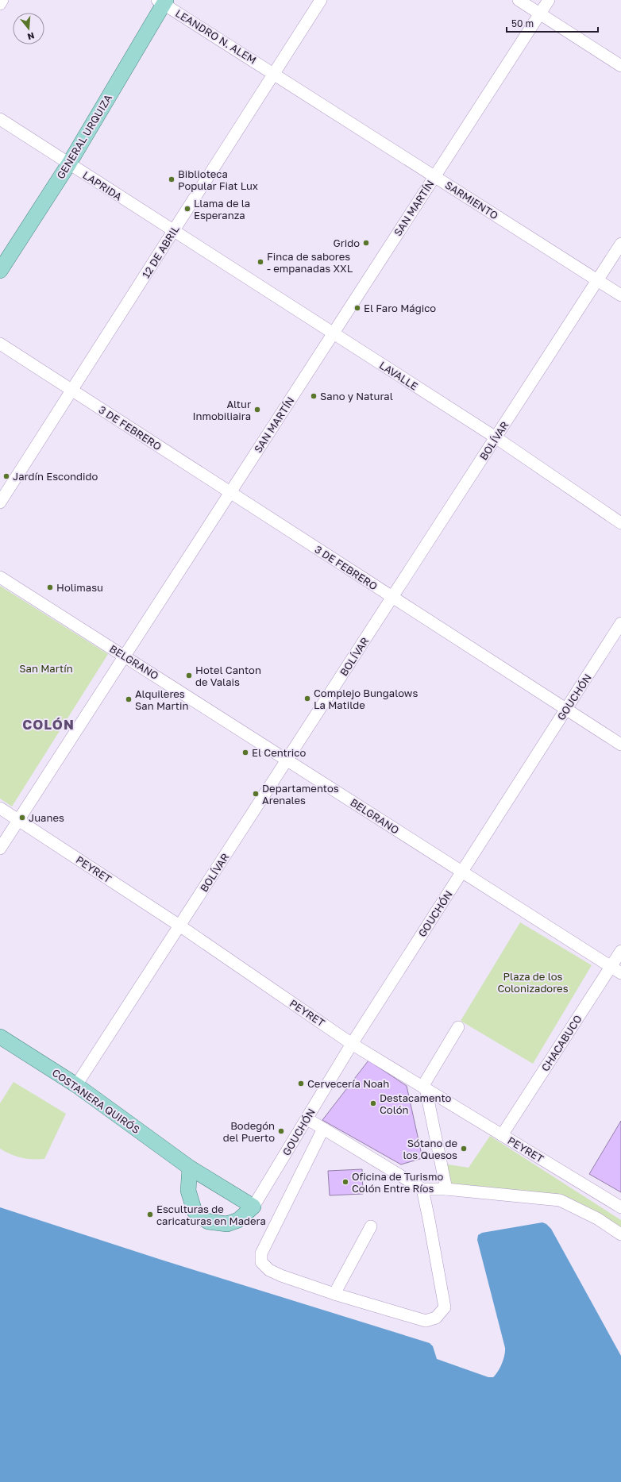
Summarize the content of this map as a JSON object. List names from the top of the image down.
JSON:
{
  "streets": {
    "main road": ["GENERAL URQUIZA", "COSTANERA QUIRÓS"],
    "street": [
      "LEANDRO N. ALEM",
      "LAPRIDA",
      "SARMIENTO",
      "SAN MARTÍN",
      "12 DE ABRIL",
      "LAVALLE",
      "3 DE FEBRERO",
      "BOLÍVAR",
      "BELGRANO",
      "GOUCHÓN",
      "PEYRET",
      "CHACABUCO"
    ]
  },
  "crossings": [
    ["LEANDRO N. ALEM", "GENERAL URQUIZA"],
    ["LEANDRO N. ALEM", "SARMIENTO"],
    ["LEANDRO N. ALEM", "12 DE ABRIL"],
    ["GENERAL URQUIZA", "LAPRIDA"],
    ["LAPRIDA", "12 DE ABRIL"],
    ["LAPRIDA", "LAVALLE"],
    ["SARMIENTO", "SAN MARTÍN"],
    ["SARMIENTO", "12 DE ABRIL"],
    ["SARMIENTO", "BOLÍVAR"],
    ["SAN MARTÍN", "LAVALLE"],
    ["SAN MARTÍN", "3 DE FEBRERO"],
    ["SAN MARTÍN", "BELGRANO"],
    ["SAN MARTÍN", "PEYRET"],
    ["12 DE ABRIL", "LAVALLE"],
    ["12 DE ABRIL", "3 DE FEBRERO"],
    ["LAVALLE", "BOLÍVAR"],
    ["3 DE FEBRERO", "BOLÍVAR"],
    ["3 DE FEBRERO", "GOUCHÓN"],
    ["BOLÍVAR", "BELGRANO"],
    ["BOLÍVAR", "PEYRET"],
    ["BOLÍVAR", "COSTANERA QUIRÓS"],
    ["BELGRANO", "GOUCHÓN"],
    ["BELGRANO", "CHACABUCO"],
    ["GOUCHÓN", "PEYRET"],
    ["GOUCHÓN", "COSTANERA QUIRÓS"],
    ["PEYRET", "CHACABUCO"]
  ],
  "districts": ["COLÓN"],
  "parks": ["San Martín", "Plaza de los Colonizadores"],
  "places": [
    "Biblioteca Popular Fiat Lux",
    "Llama de la Esperanza",
    "Grido",
    "Finca de sabores - empanadas XXL",
    "El Faro Mágico",
    "Sano y Natural",
    "Altur Inmobiliaira",
    "Jardín Escondido",
    "Holimasu",
    "Hotel Canton de Valais",
    "Complejo Bungalows La Matilde",
    "Alquileres San Martin",
    "El Centrico",
    "Departamentos Arenales",
    "Juanes",
    "Cervecería Noah",
    "Destacamento Colón",
    "Bodegón del Puerto",
    "Sótano de los Quesos",
    "Oficina de Turismo Colón Entre Ríos",
    "Esculturas de caricaturas en Madera"
  ],
  "scale_bar": "50 m",
  "north": "bottom"
}
